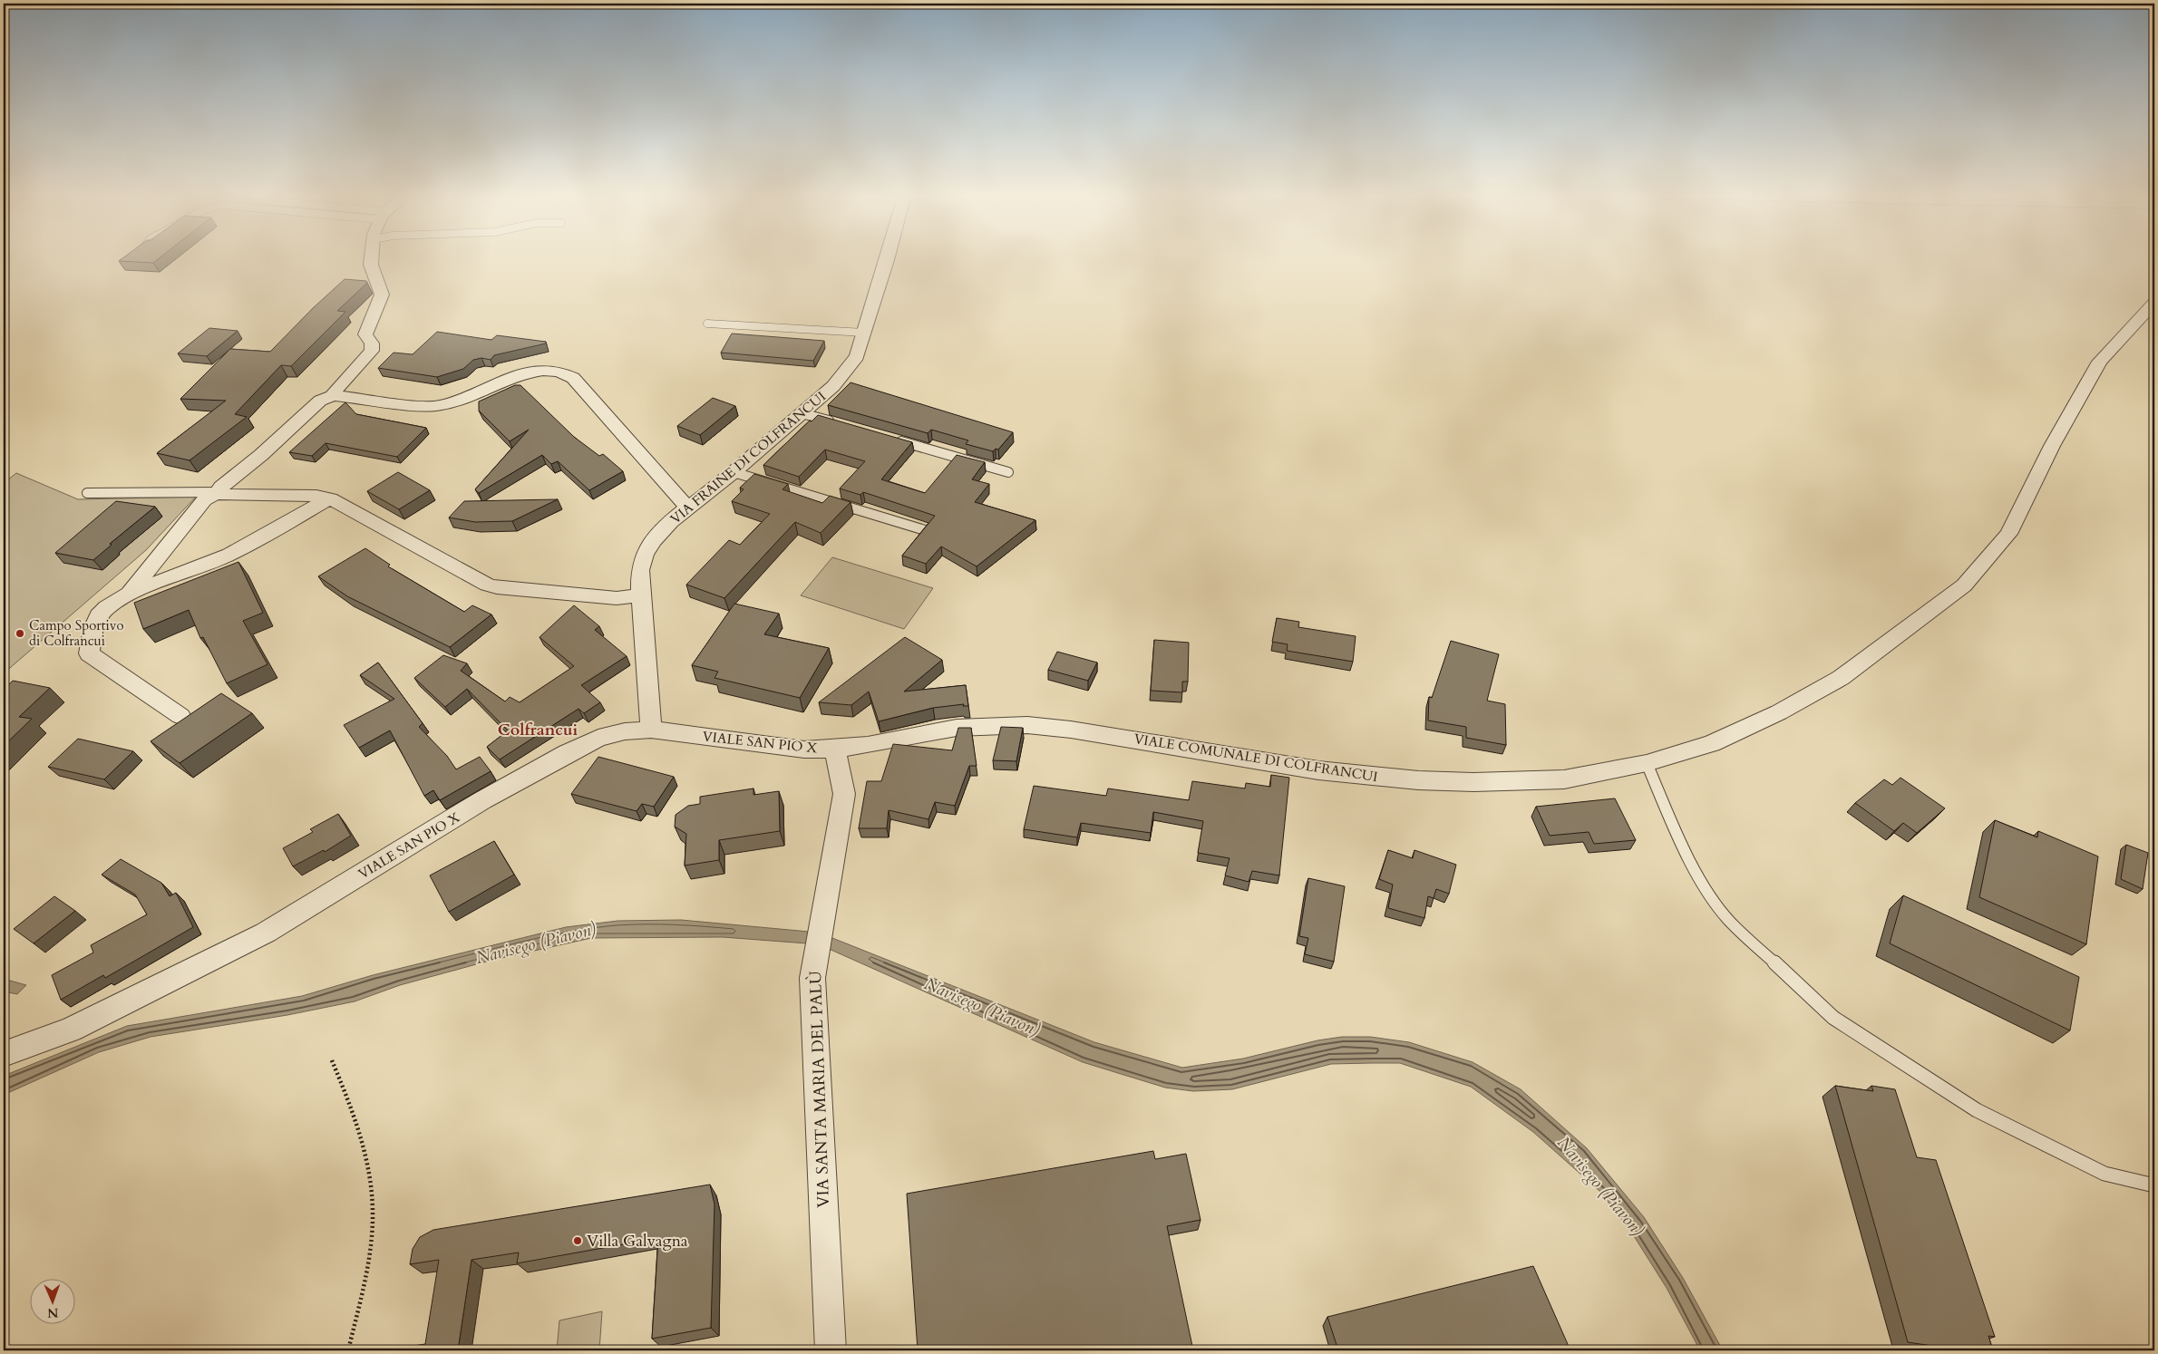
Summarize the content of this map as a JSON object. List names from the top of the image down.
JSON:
{
  "streets": {
    "street": [
      "VIA FRAINE DI COLFRANCUI",
      "VIALE SAN PIO X",
      "VIALE COMUNALE DI COLFRANCUI",
      "VIA SANTA MARIA DEL PALÙ"
    ]
  },
  "crossings": [
    ["VIA FRAINE DI COLFRANCUI", "VIALE SAN PIO X"],
    ["VIALE SAN PIO X", "VIALE COMUNALE DI COLFRANCUI"],
    ["VIALE SAN PIO X", "VIA SANTA MARIA DEL PALÙ"],
    ["VIALE COMUNALE DI COLFRANCUI", "VIA SANTA MARIA DEL PALÙ"]
  ],
  "districts": ["Colfrancui"],
  "water": ["Navisego (Piavon)"],
  "places": ["Campo Sportivo di Colfrancui", "Villa Galvagna"],
  "north": "bottom"
}
